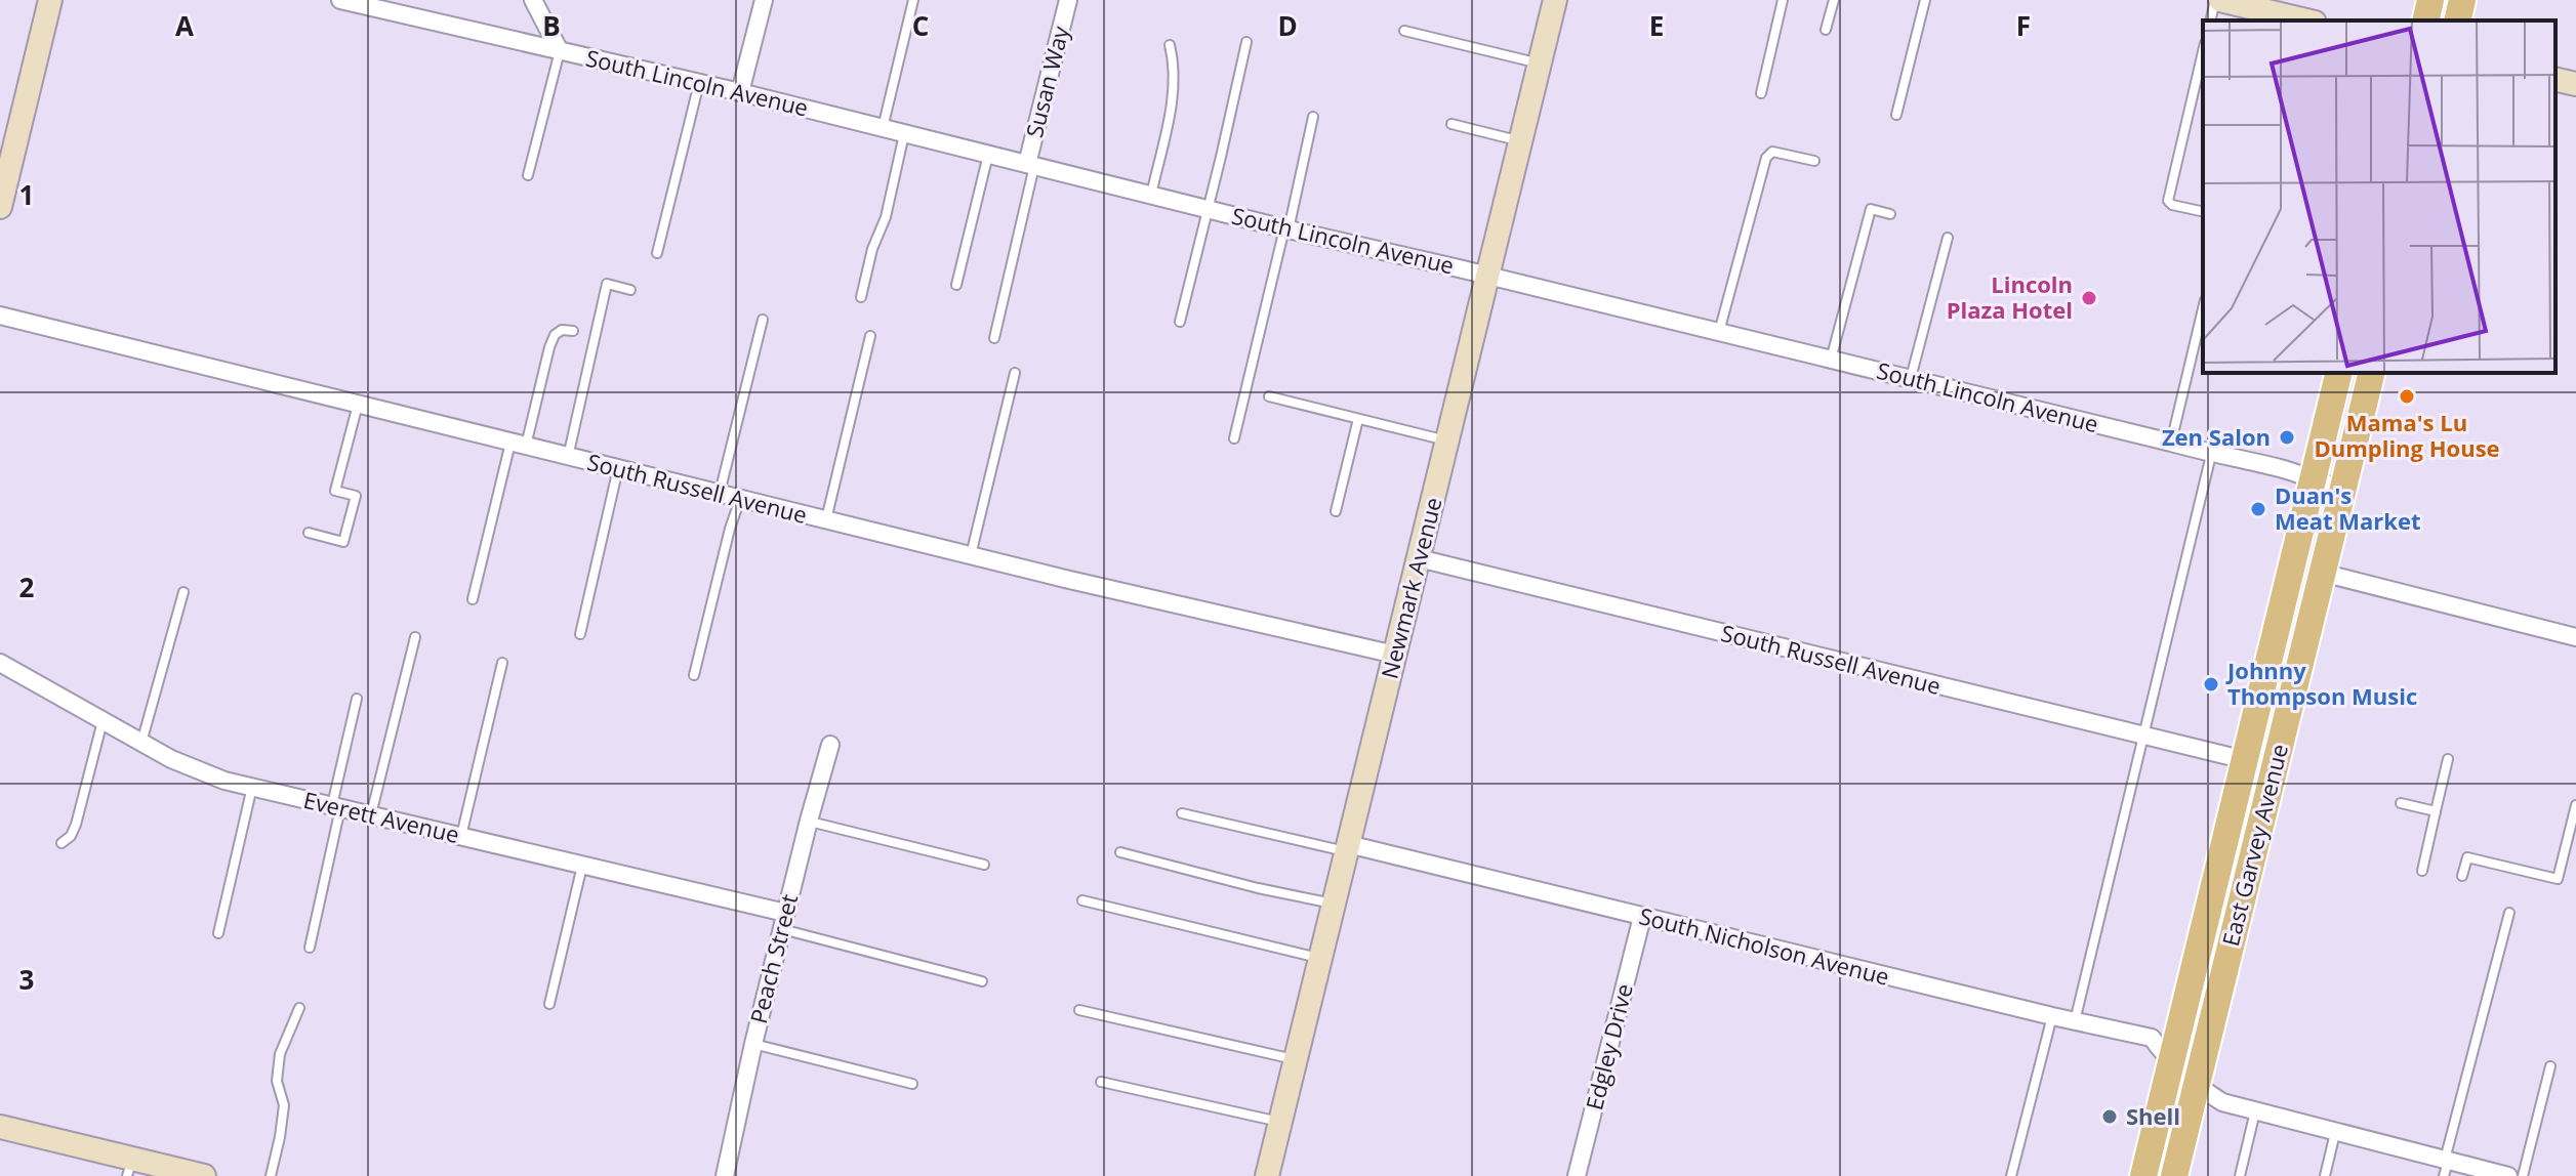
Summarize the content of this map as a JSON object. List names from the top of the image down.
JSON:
{
  "streets": {
    "main road": ["East Garvey Avenue"],
    "street": [
      "Susan Way",
      "South Lincoln Avenue",
      "South Russell Avenue",
      "Newmark Avenue",
      "Everett Avenue",
      "South Nicholson Avenue",
      "Peach Street",
      "Edgley Drive"
    ]
  },
  "crossings": [
    ["Susan Way", "South Lincoln Avenue"],
    ["South Lincoln Avenue", "Newmark Avenue"],
    ["South Lincoln Avenue", "East Garvey Avenue"],
    ["South Russell Avenue", "Newmark Avenue"],
    ["South Russell Avenue", "East Garvey Avenue"],
    ["Newmark Avenue", "South Nicholson Avenue"],
    ["Everett Avenue", "Peach Street"],
    ["East Garvey Avenue", "South Nicholson Avenue"],
    ["South Nicholson Avenue", "Edgley Drive"]
  ],
  "places": [
    "Lincoln Plaza Hotel",
    "Mama's Lu Dumpling House",
    "Zen Salon",
    "Duan's Meat Market",
    "Johnny Thompson Music",
    "Shell"
  ],
  "grid": {
    "columns": [
      "A",
      "B",
      "C",
      "D",
      "E",
      "F"
    ],
    "rows": ["1", "2", "3"]
  }
}
